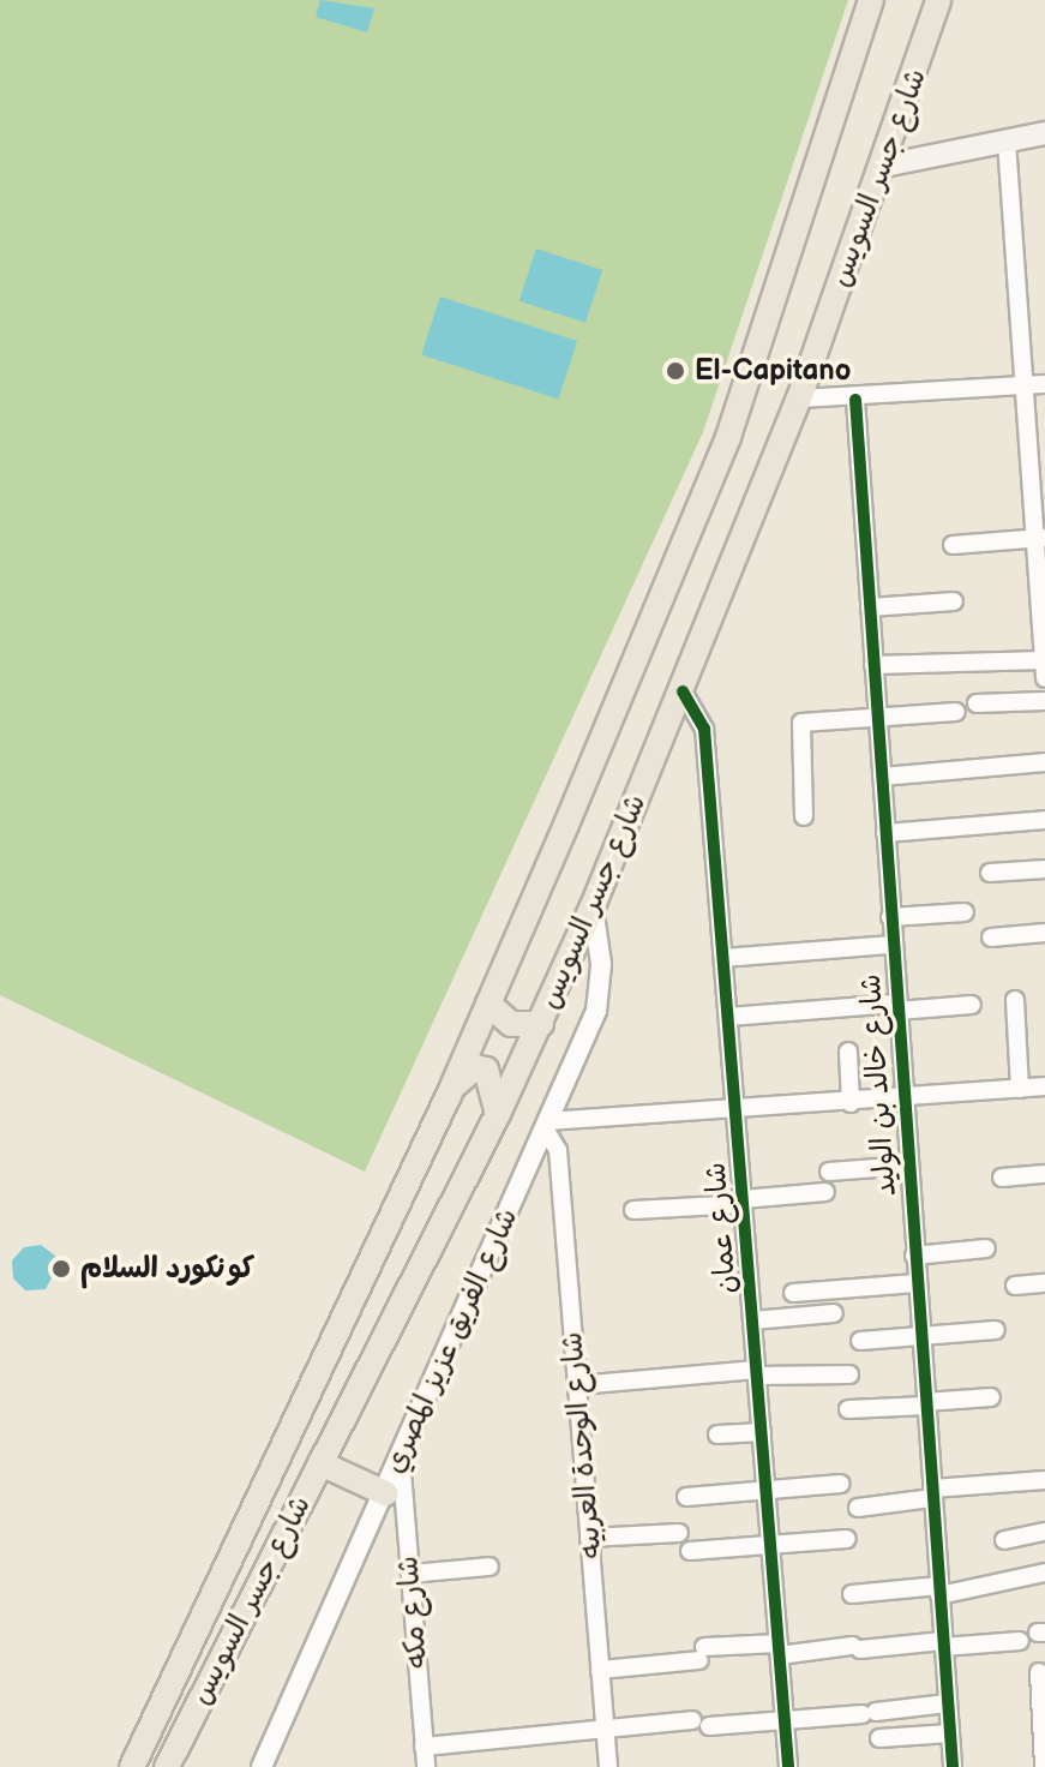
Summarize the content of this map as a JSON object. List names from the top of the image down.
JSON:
{
  "streets": {
    "main road": ["شارع جسر السويس"],
    "street": [
      "شارع خالد بن الوليد",
      "شارع عمان",
      "شارع الفريق عزيز المصري",
      "شارع الوحدة العربيه",
      "شارع مكه"
    ]
  },
  "crossings": [
    ["شارع جسر السويس", "شارع عمان"],
    ["شارع جسر السويس", "شارع الفريق عزيز المصري"],
    ["شارع الفريق عزيز المصري", "شارع الوحدة العربيه"],
    ["شارع الفريق عزيز المصري", "شارع مكه"]
  ],
  "places": ["El-Capitano", "كونكورد السلام"]
}
